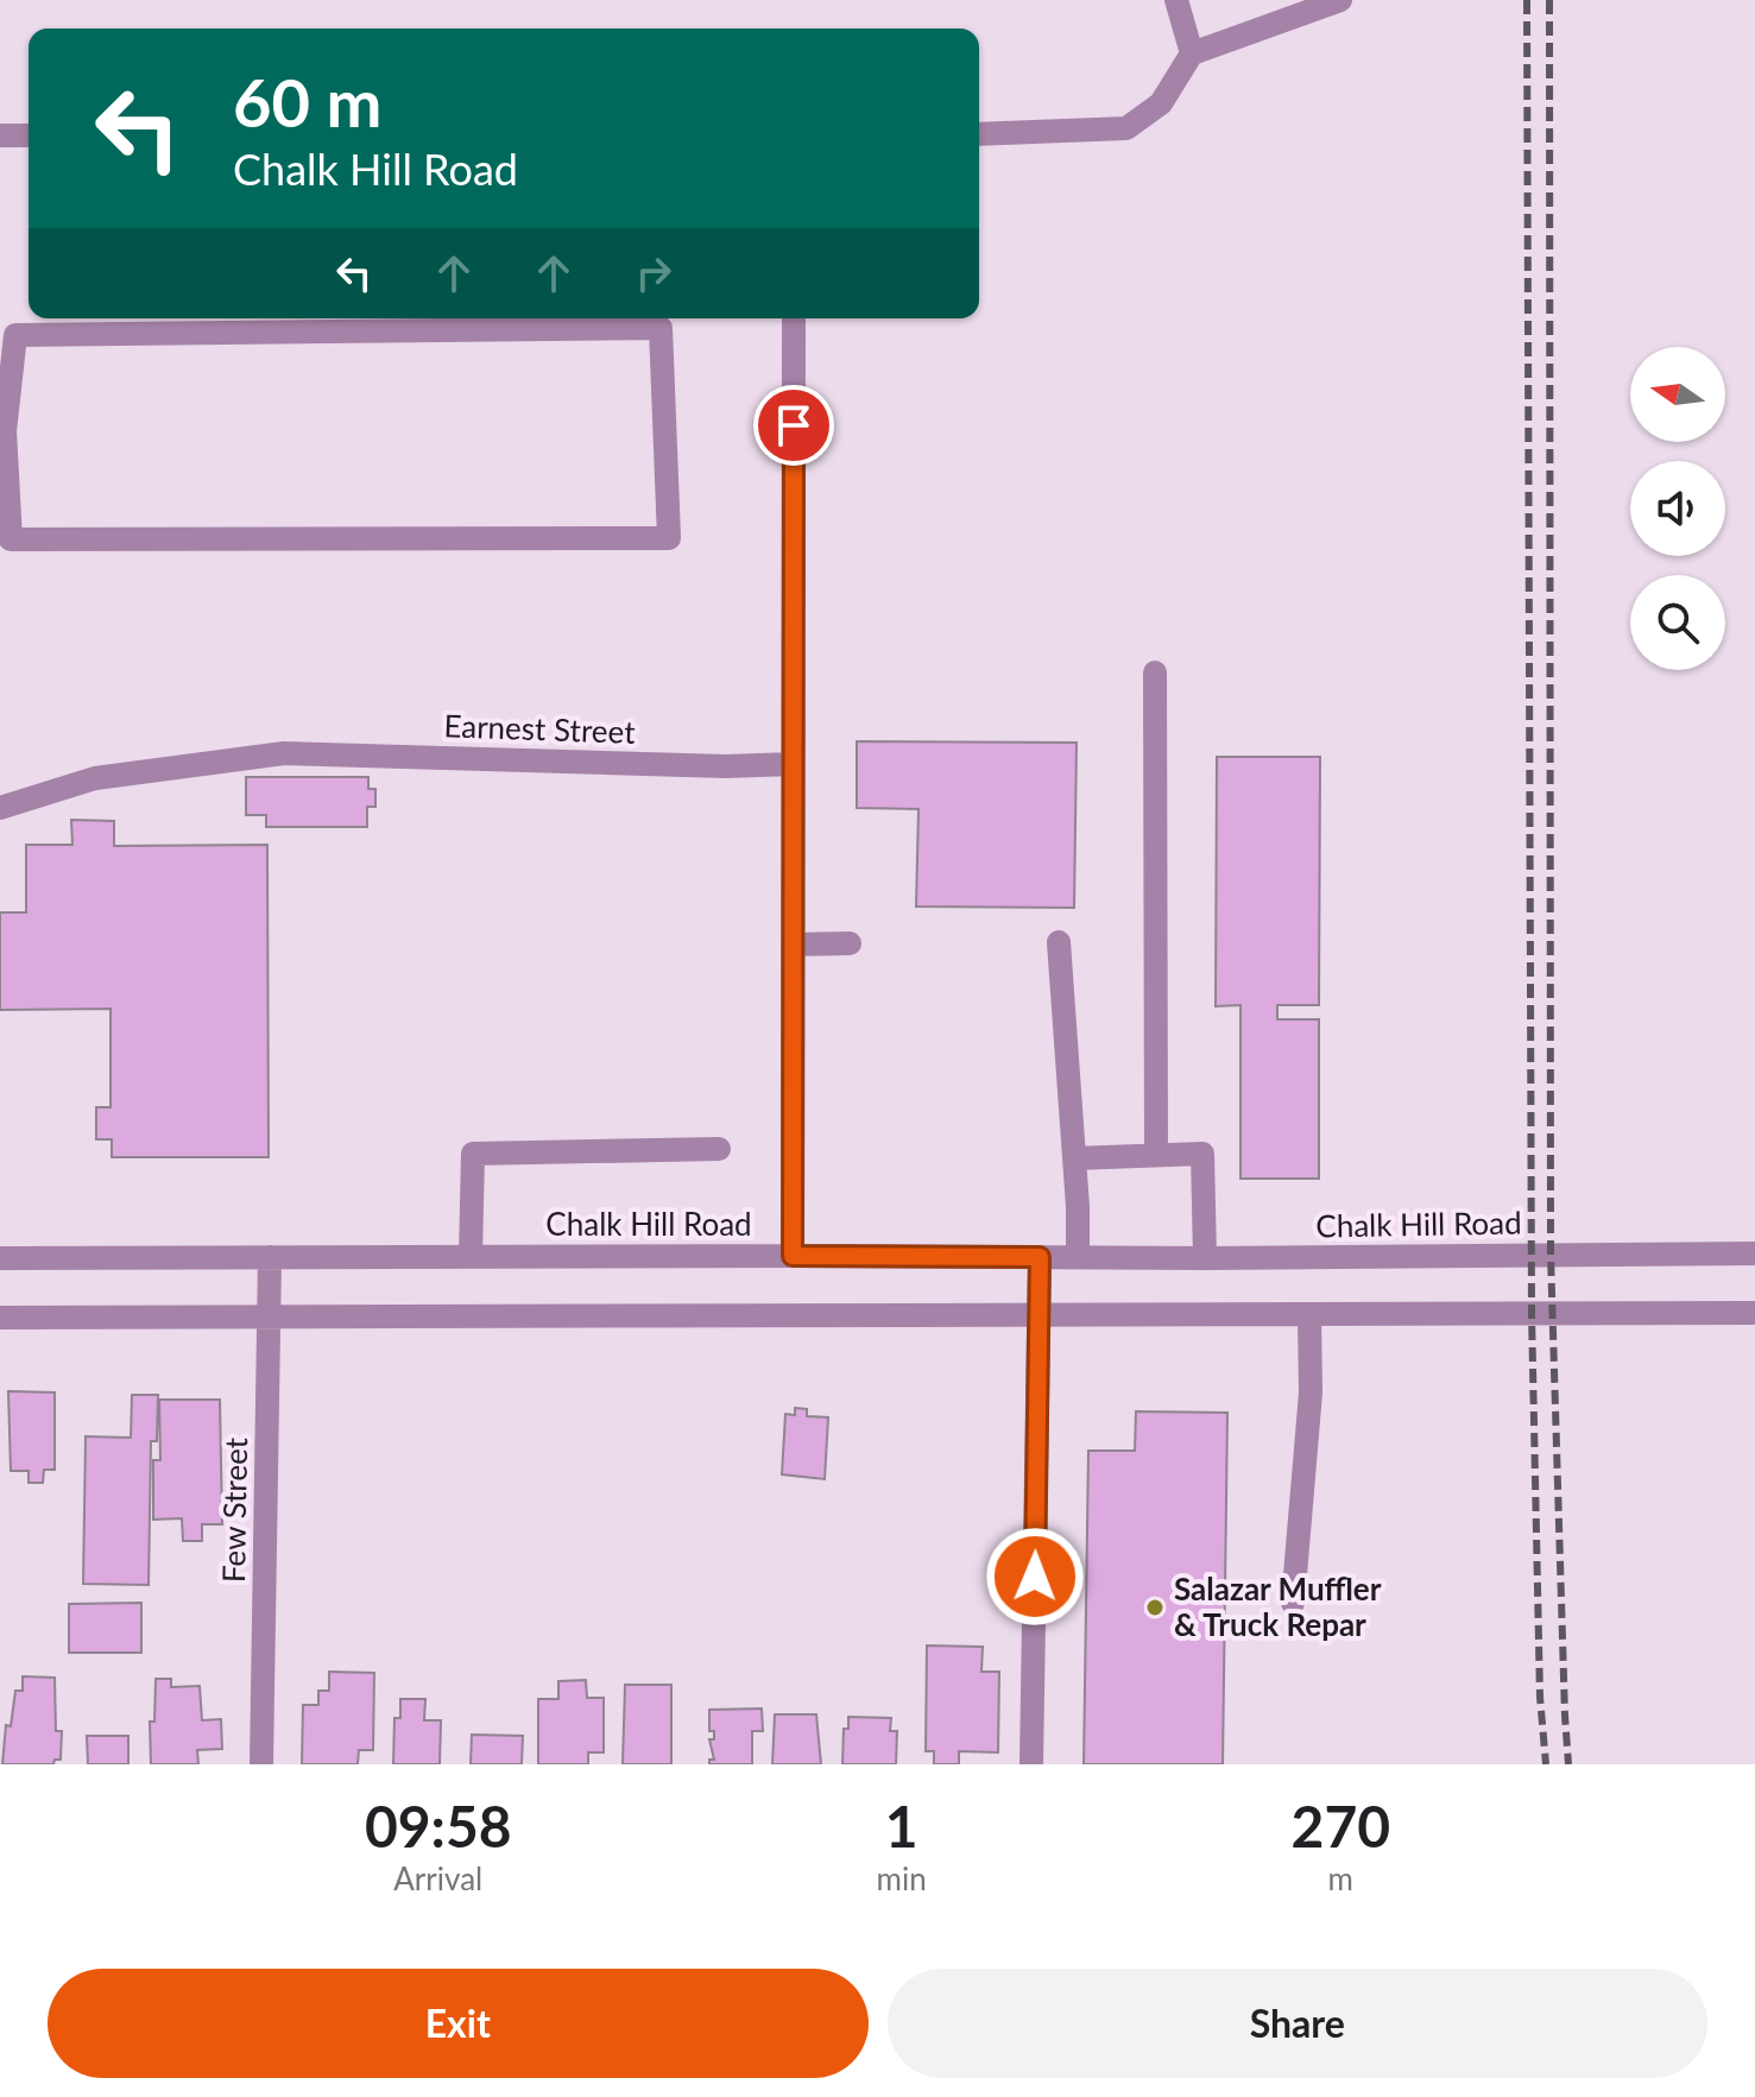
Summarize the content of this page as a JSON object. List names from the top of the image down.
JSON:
{
  "streets": {
    "street": ["Earnest Street", "Chalk Hill Road", "Few Street"]
  },
  "crossings": [
    ["Chalk Hill Road", "Few Street"]
  ],
  "places": ["Salazar Muffler & Truck Repar"],
  "north": "left",
  "page": {
    "turn": ["60 m", "Chalk Hill Road"],
    "eta": [
      "09:58",
      "Arrival",
      "1",
      "min",
      "270",
      "m"
    ],
    "buttons": ["Exit", "Share"]
  }
}
